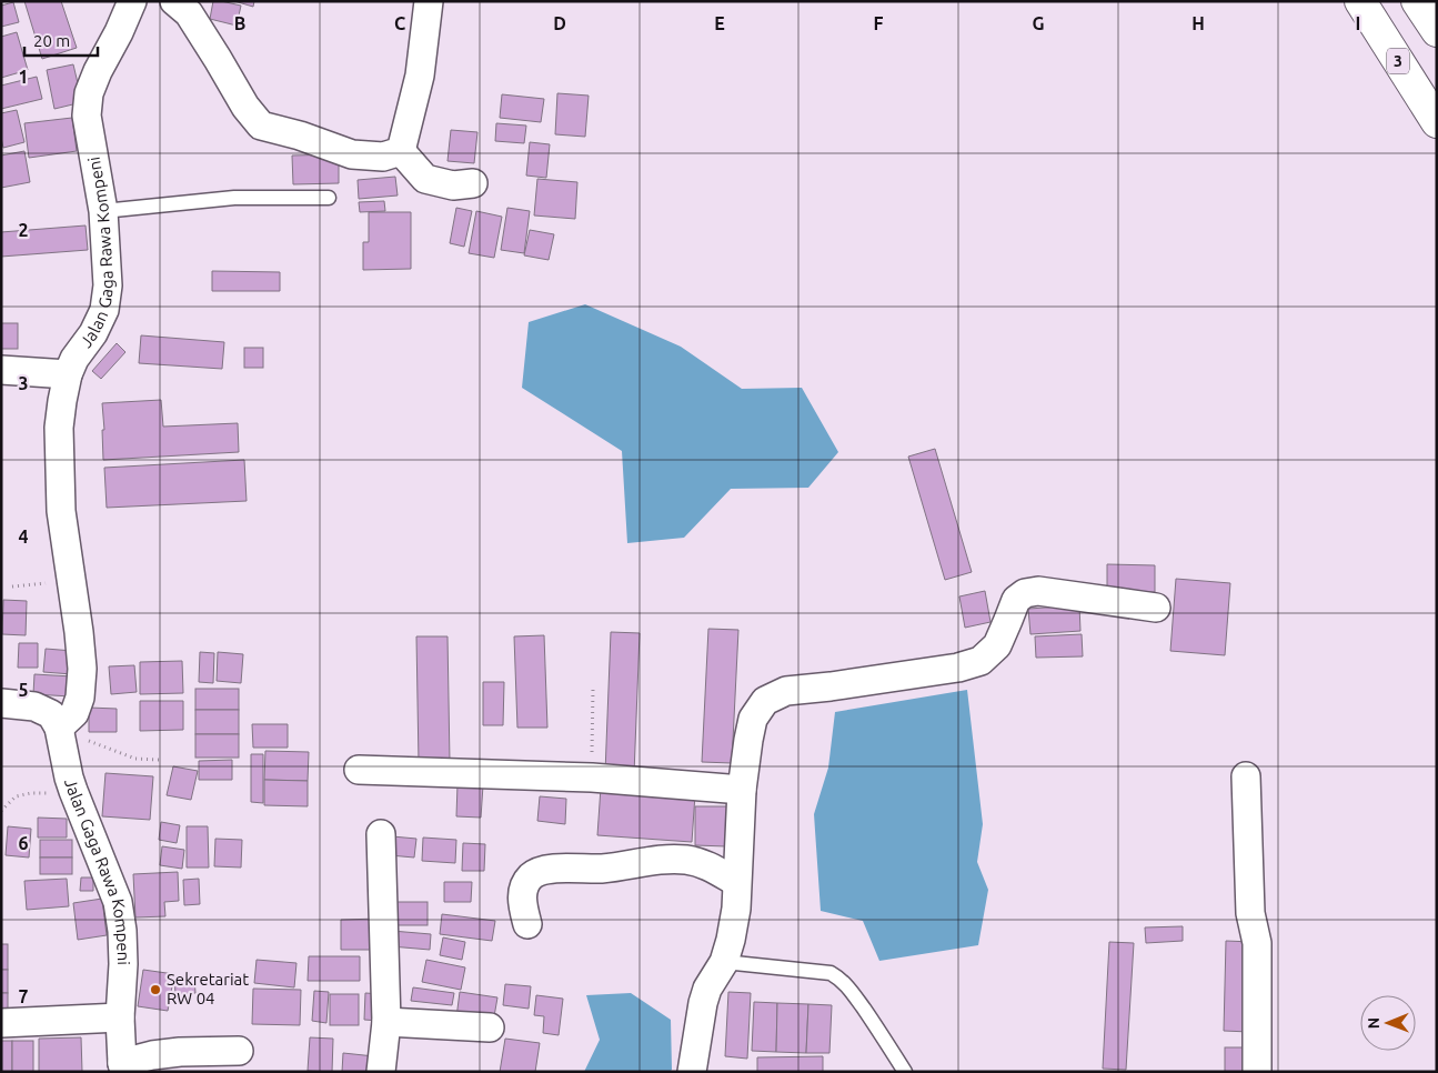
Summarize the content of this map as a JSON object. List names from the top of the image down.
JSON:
{
  "streets": {
    "highway": ["3"],
    "street": ["Jalan Gaga Rawa Kompeni"]
  },
  "places": ["Sekretariat RW 04"],
  "scale_bar": "20 m",
  "north": "left",
  "grid": {
    "columns": [
      "B",
      "C",
      "D",
      "E",
      "F",
      "G",
      "H",
      "I"
    ],
    "rows": [
      "1",
      "2",
      "3",
      "4",
      "5",
      "6",
      "7"
    ]
  }
}
